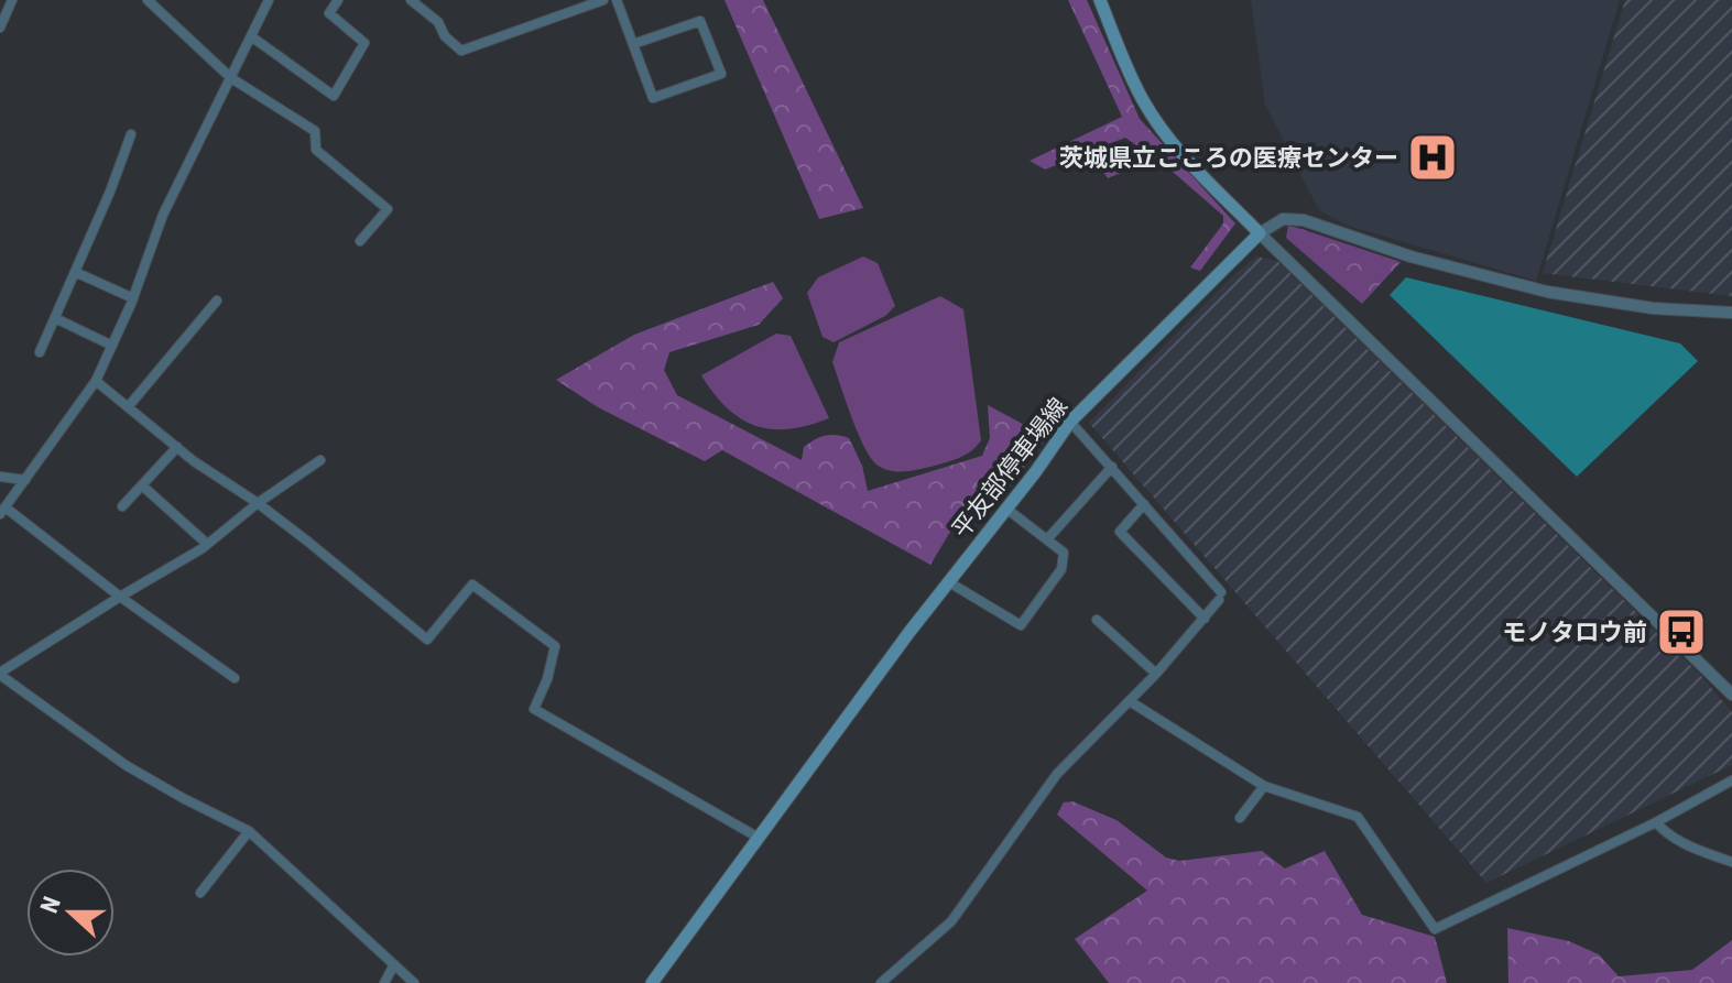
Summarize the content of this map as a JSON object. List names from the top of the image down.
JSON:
{
  "streets": {
    "main road": ["平友部停車場線"]
  },
  "places": {
    "hospital": ["茨城県立こころの医療センター"],
    "bus stop": ["モノタロウ前"]
  },
  "north": "left"
}
